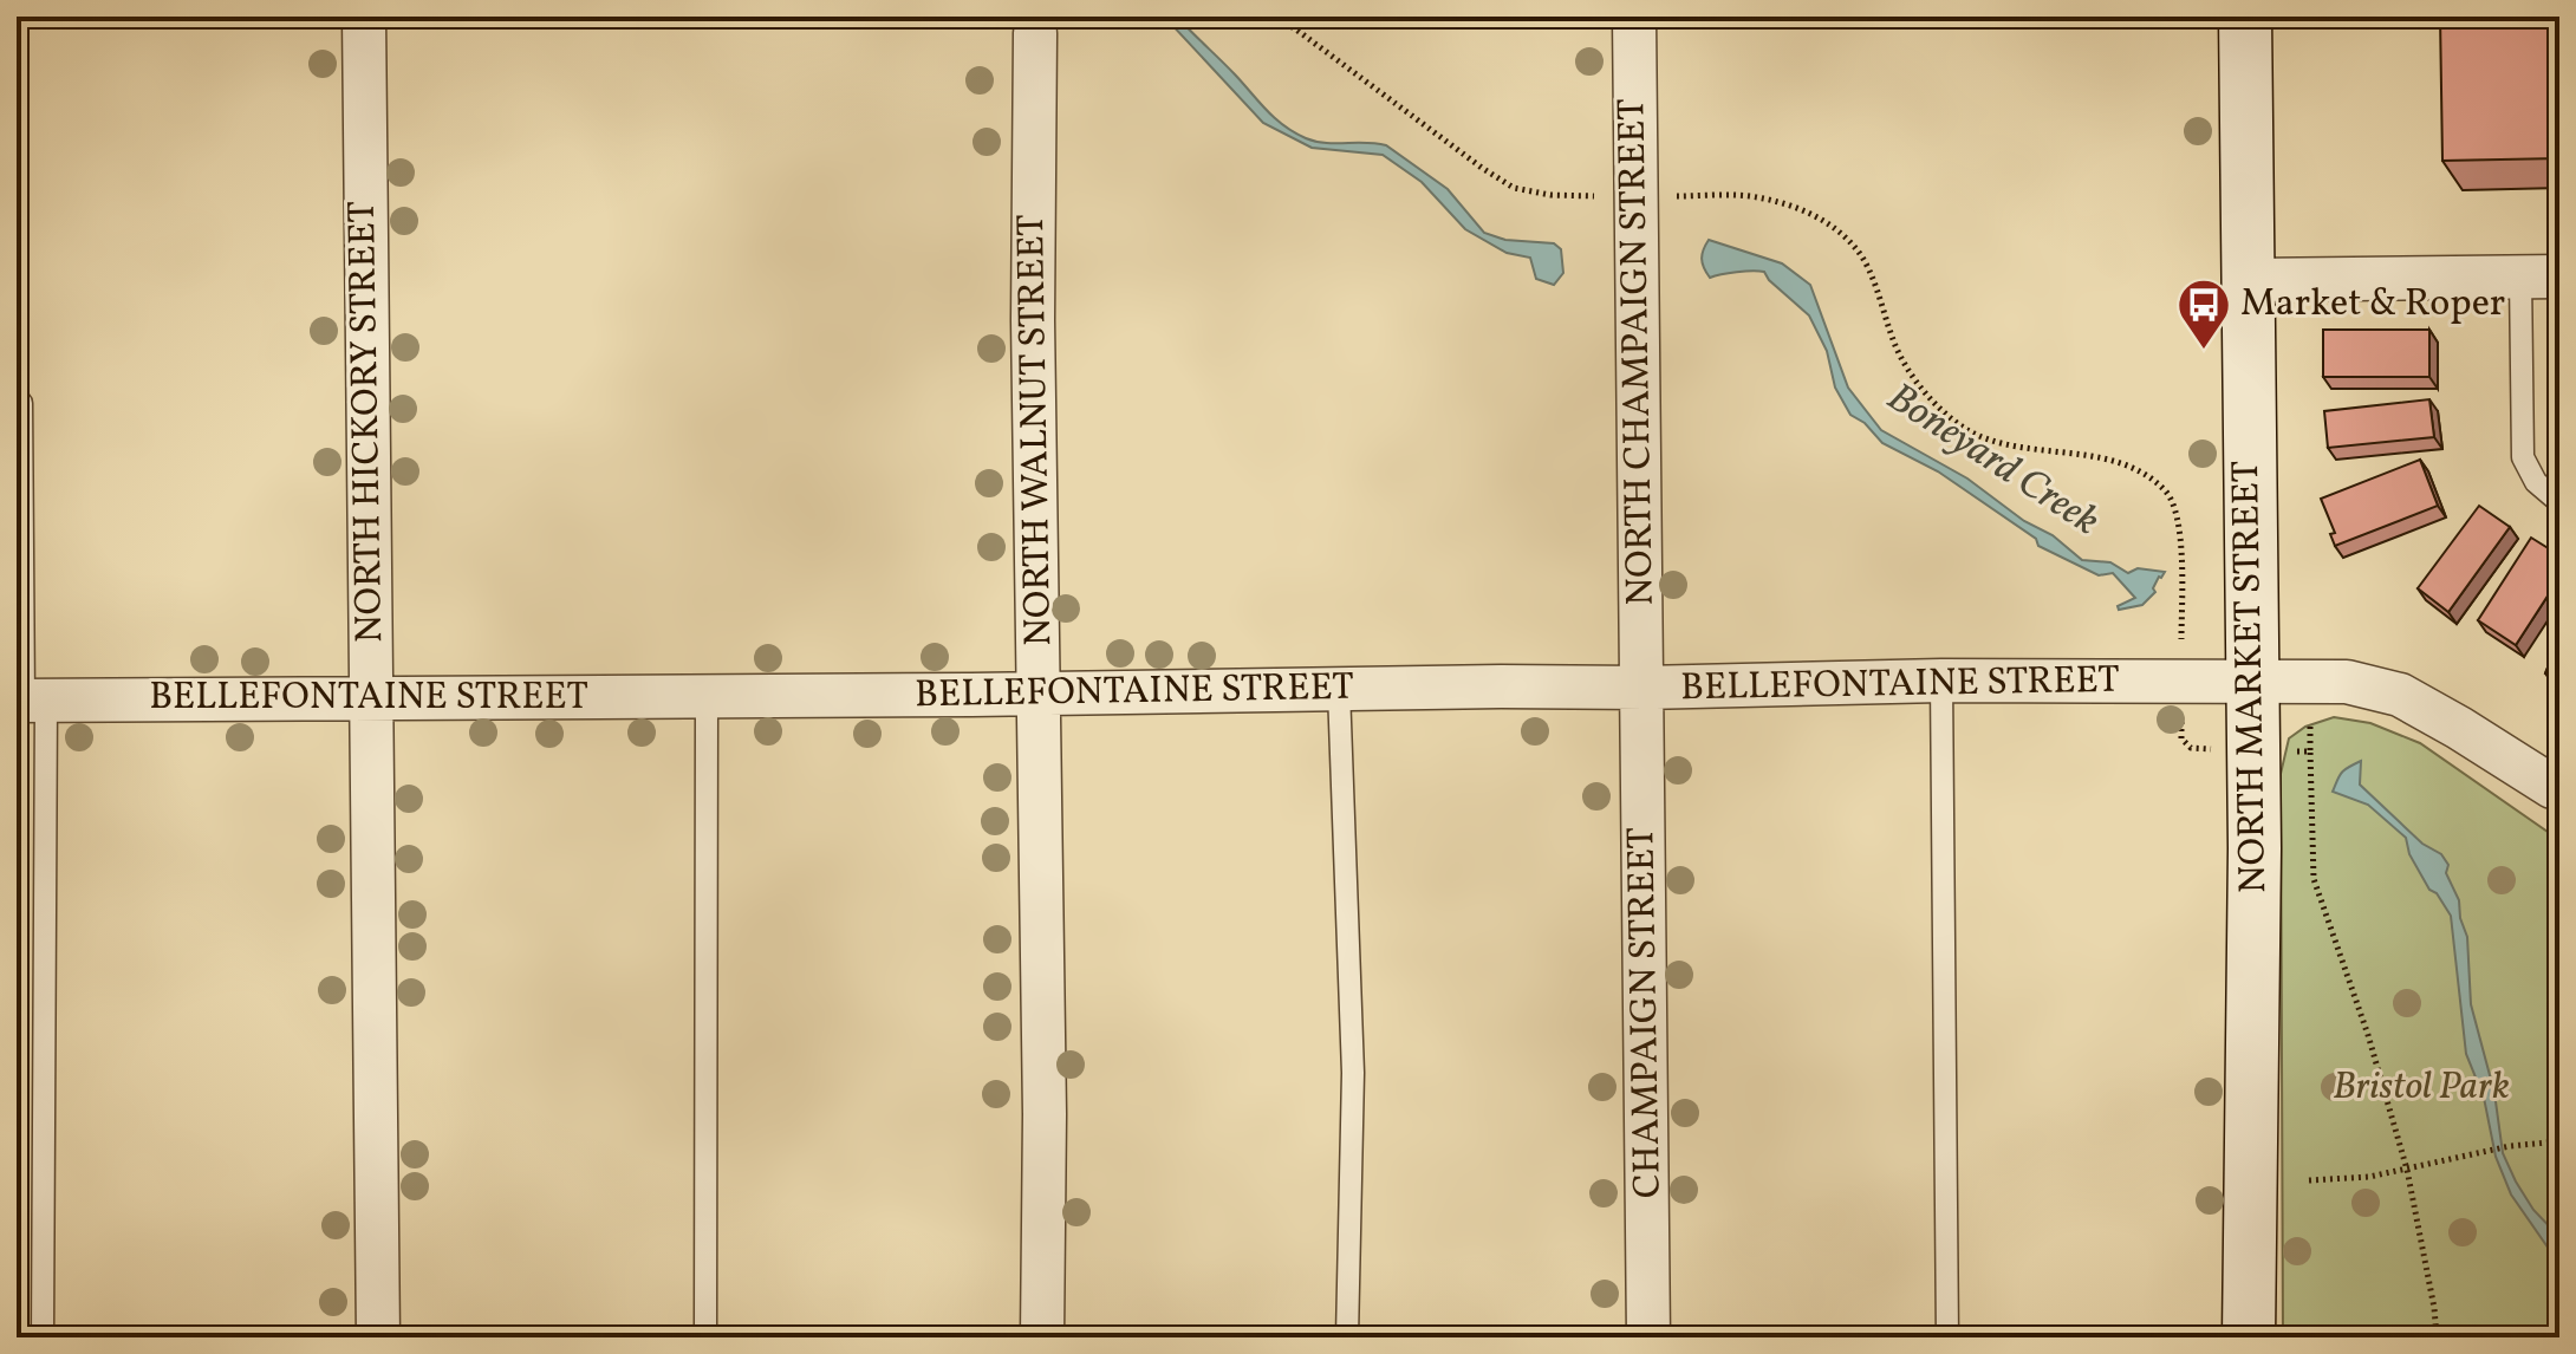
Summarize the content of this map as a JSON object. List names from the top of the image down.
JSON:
{
  "streets": {
    "main road": ["NORTH MARKET STREET"],
    "street": [
      "NORTH CHAMPAIGN STREET",
      "NORTH HICKORY STREET",
      "NORTH WALNUT STREET",
      "BELLEFONTAINE STREET",
      "CHAMPAIGN STREET"
    ]
  },
  "crossings": [
    ["NORTH CHAMPAIGN STREET", "BELLEFONTAINE STREET"],
    ["NORTH CHAMPAIGN STREET", "CHAMPAIGN STREET"],
    ["NORTH HICKORY STREET", "BELLEFONTAINE STREET"],
    ["NORTH WALNUT STREET", "BELLEFONTAINE STREET"],
    ["NORTH MARKET STREET", "BELLEFONTAINE STREET"],
    ["BELLEFONTAINE STREET", "CHAMPAIGN STREET"]
  ],
  "water": ["Boneyard Creek"],
  "parks": ["Bristol Park"],
  "places": {
    "bus stop": ["Market & Roper"]
  }
}
